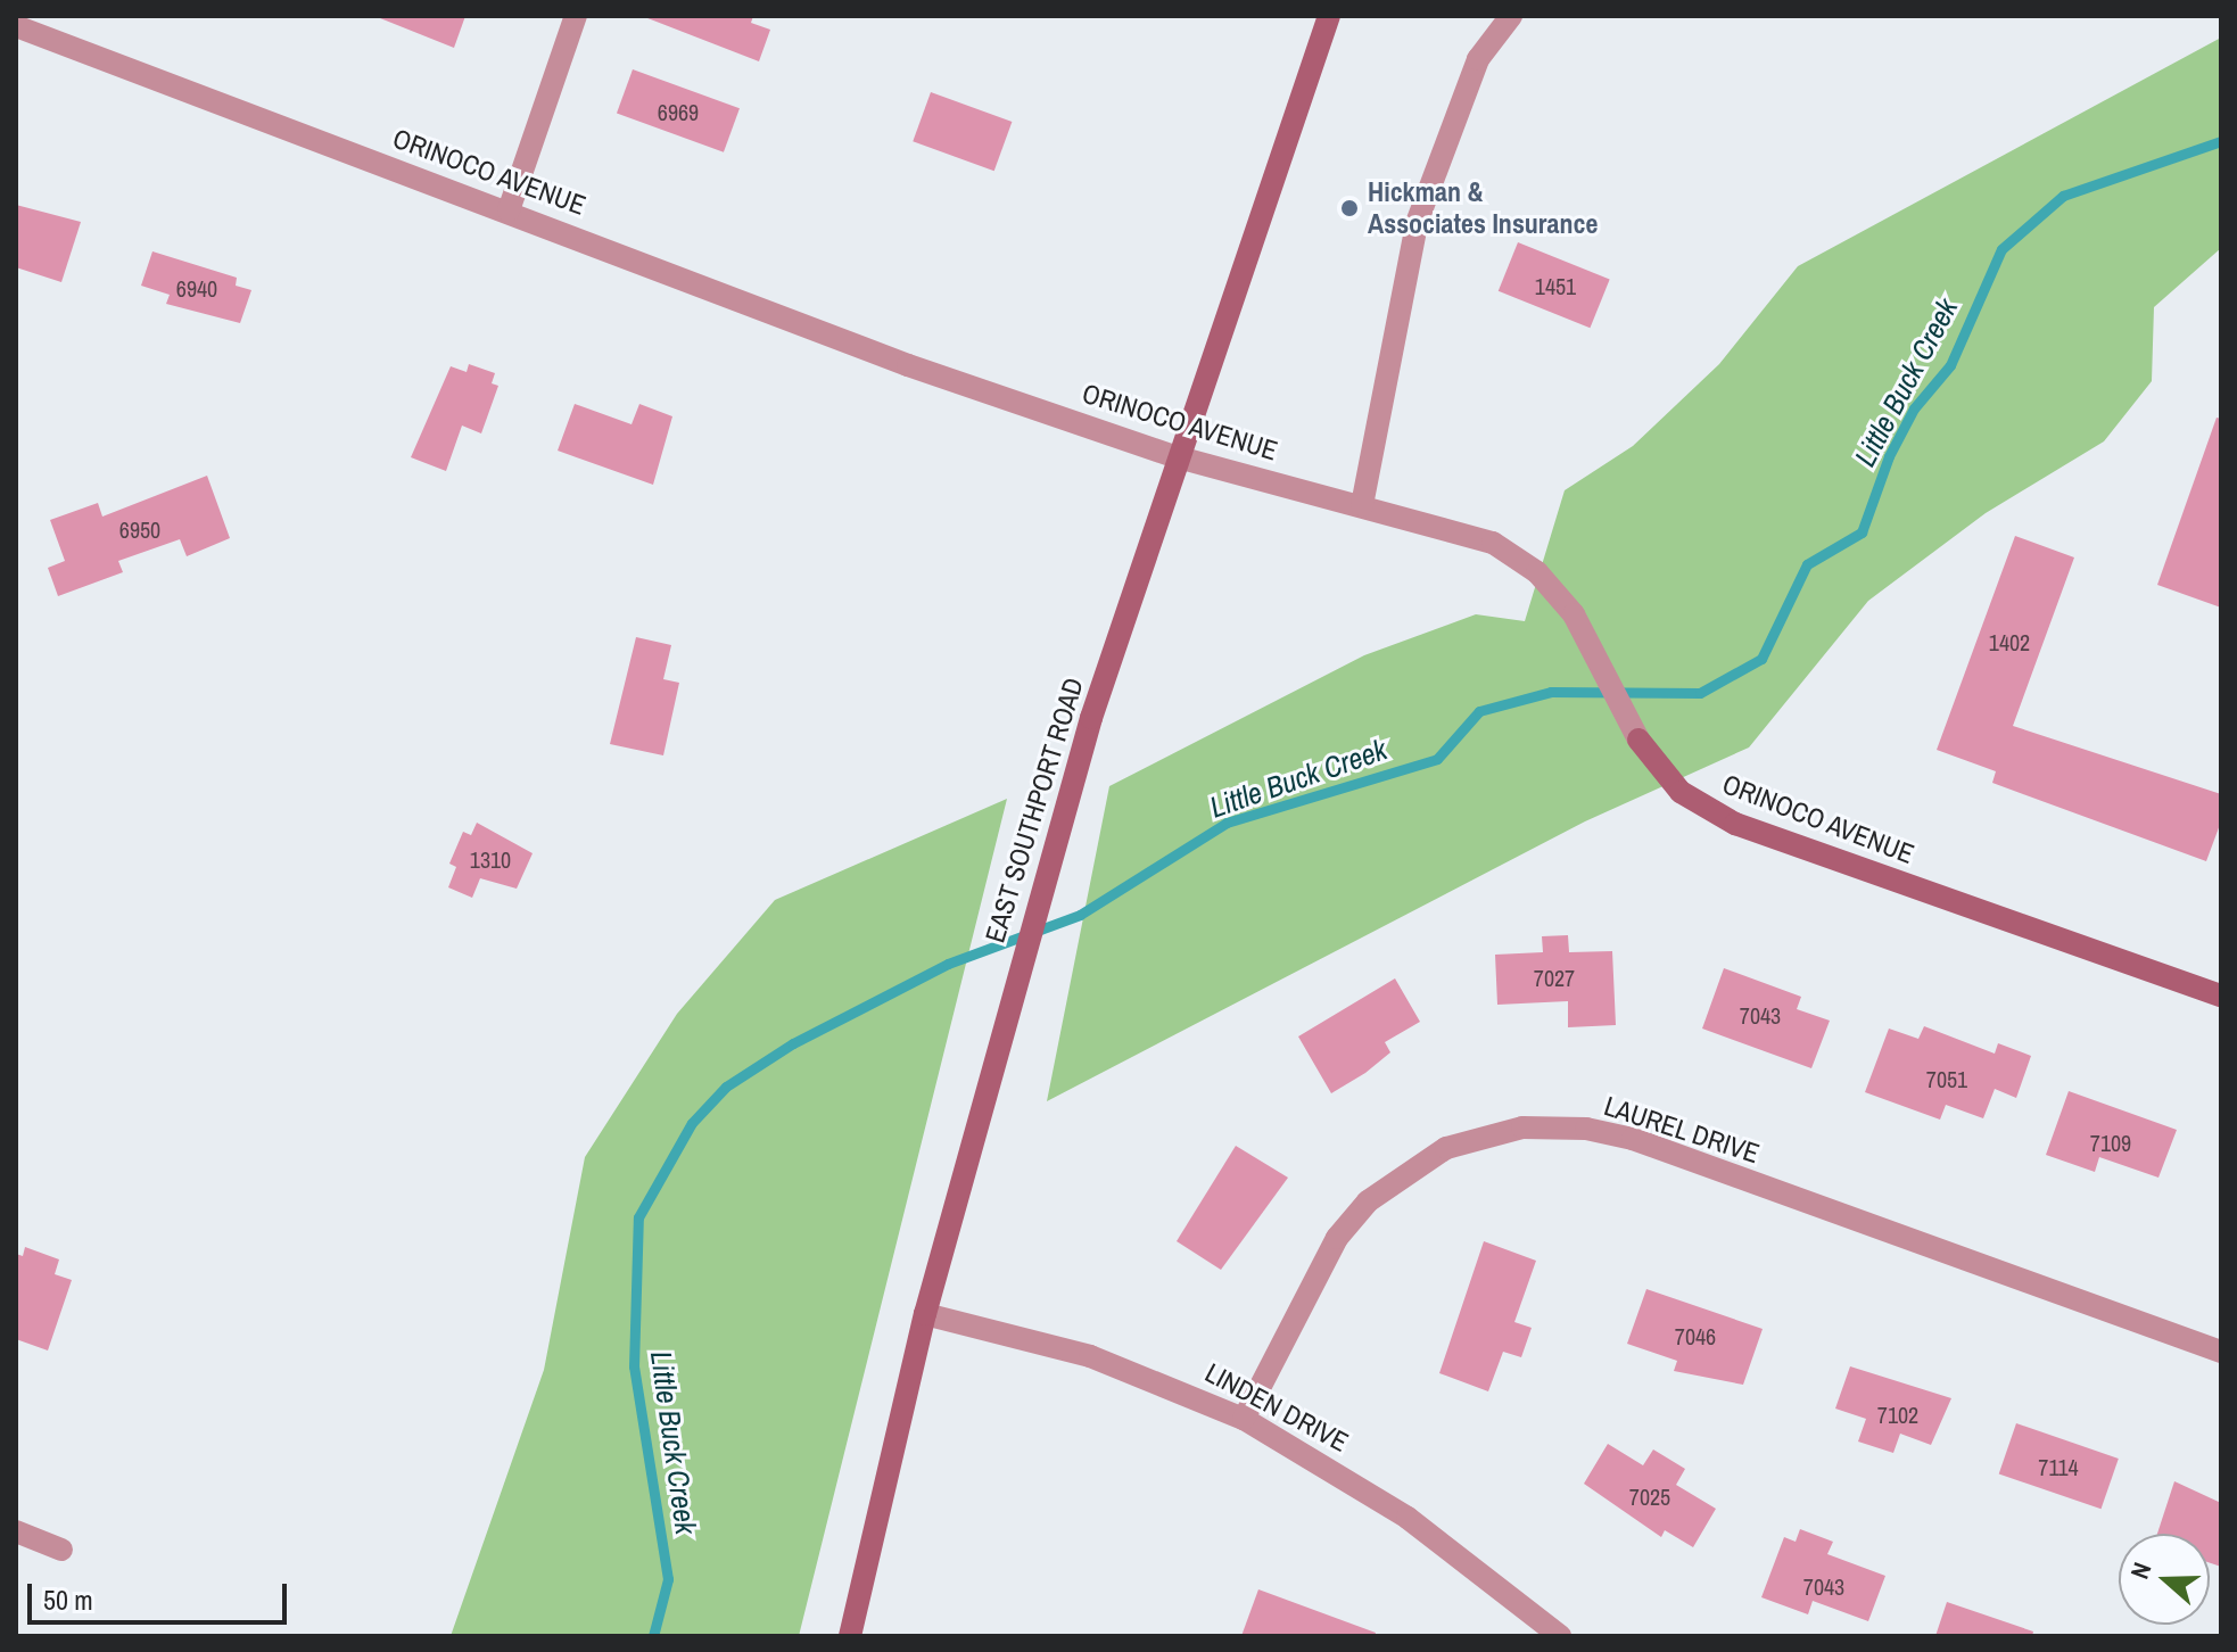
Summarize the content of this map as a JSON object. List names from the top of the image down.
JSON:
{
  "streets": {
    "main road": ["ORINOCO AVENUE", "EAST SOUTHPORT ROAD"],
    "street": ["LAUREL DRIVE", "LINDEN DRIVE"]
  },
  "crossings": [
    ["ORINOCO AVENUE", "EAST SOUTHPORT ROAD"],
    ["EAST SOUTHPORT ROAD", "LINDEN DRIVE"],
    ["LAUREL DRIVE", "LINDEN DRIVE"]
  ],
  "water": ["Little Buck Creek"],
  "places": ["Hickman & Associates Insurance"],
  "house_numbers": [
    "6969",
    "1451",
    "6940",
    "6950",
    "1402",
    "1310",
    "7027",
    "7043",
    "7051",
    "7109",
    "7046",
    "7102",
    "7114",
    "7025",
    "7043"
  ],
  "scale_bar": "50 m",
  "north": "left"
}
